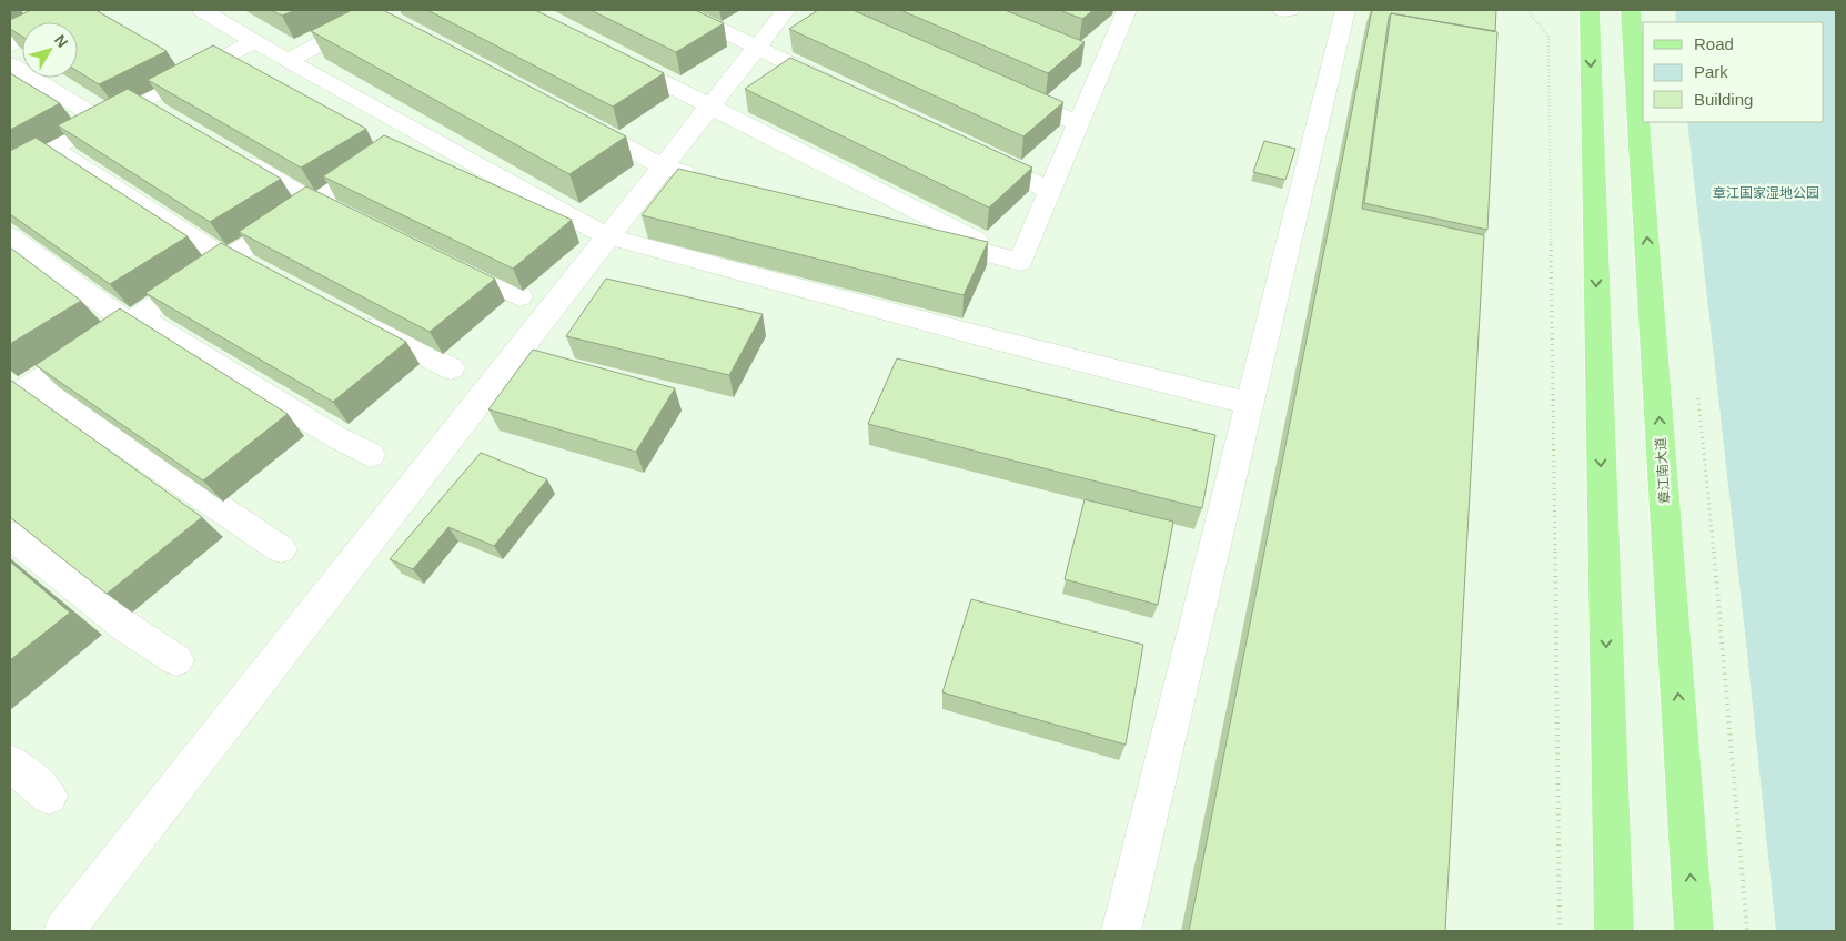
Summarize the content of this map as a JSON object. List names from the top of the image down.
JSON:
{
  "streets": {
    "main road": ["章江南大道"]
  },
  "parks": ["章江国家湿地公园"],
  "legend": ["Road", "Park", "Building"],
  "north": "top right"
}
